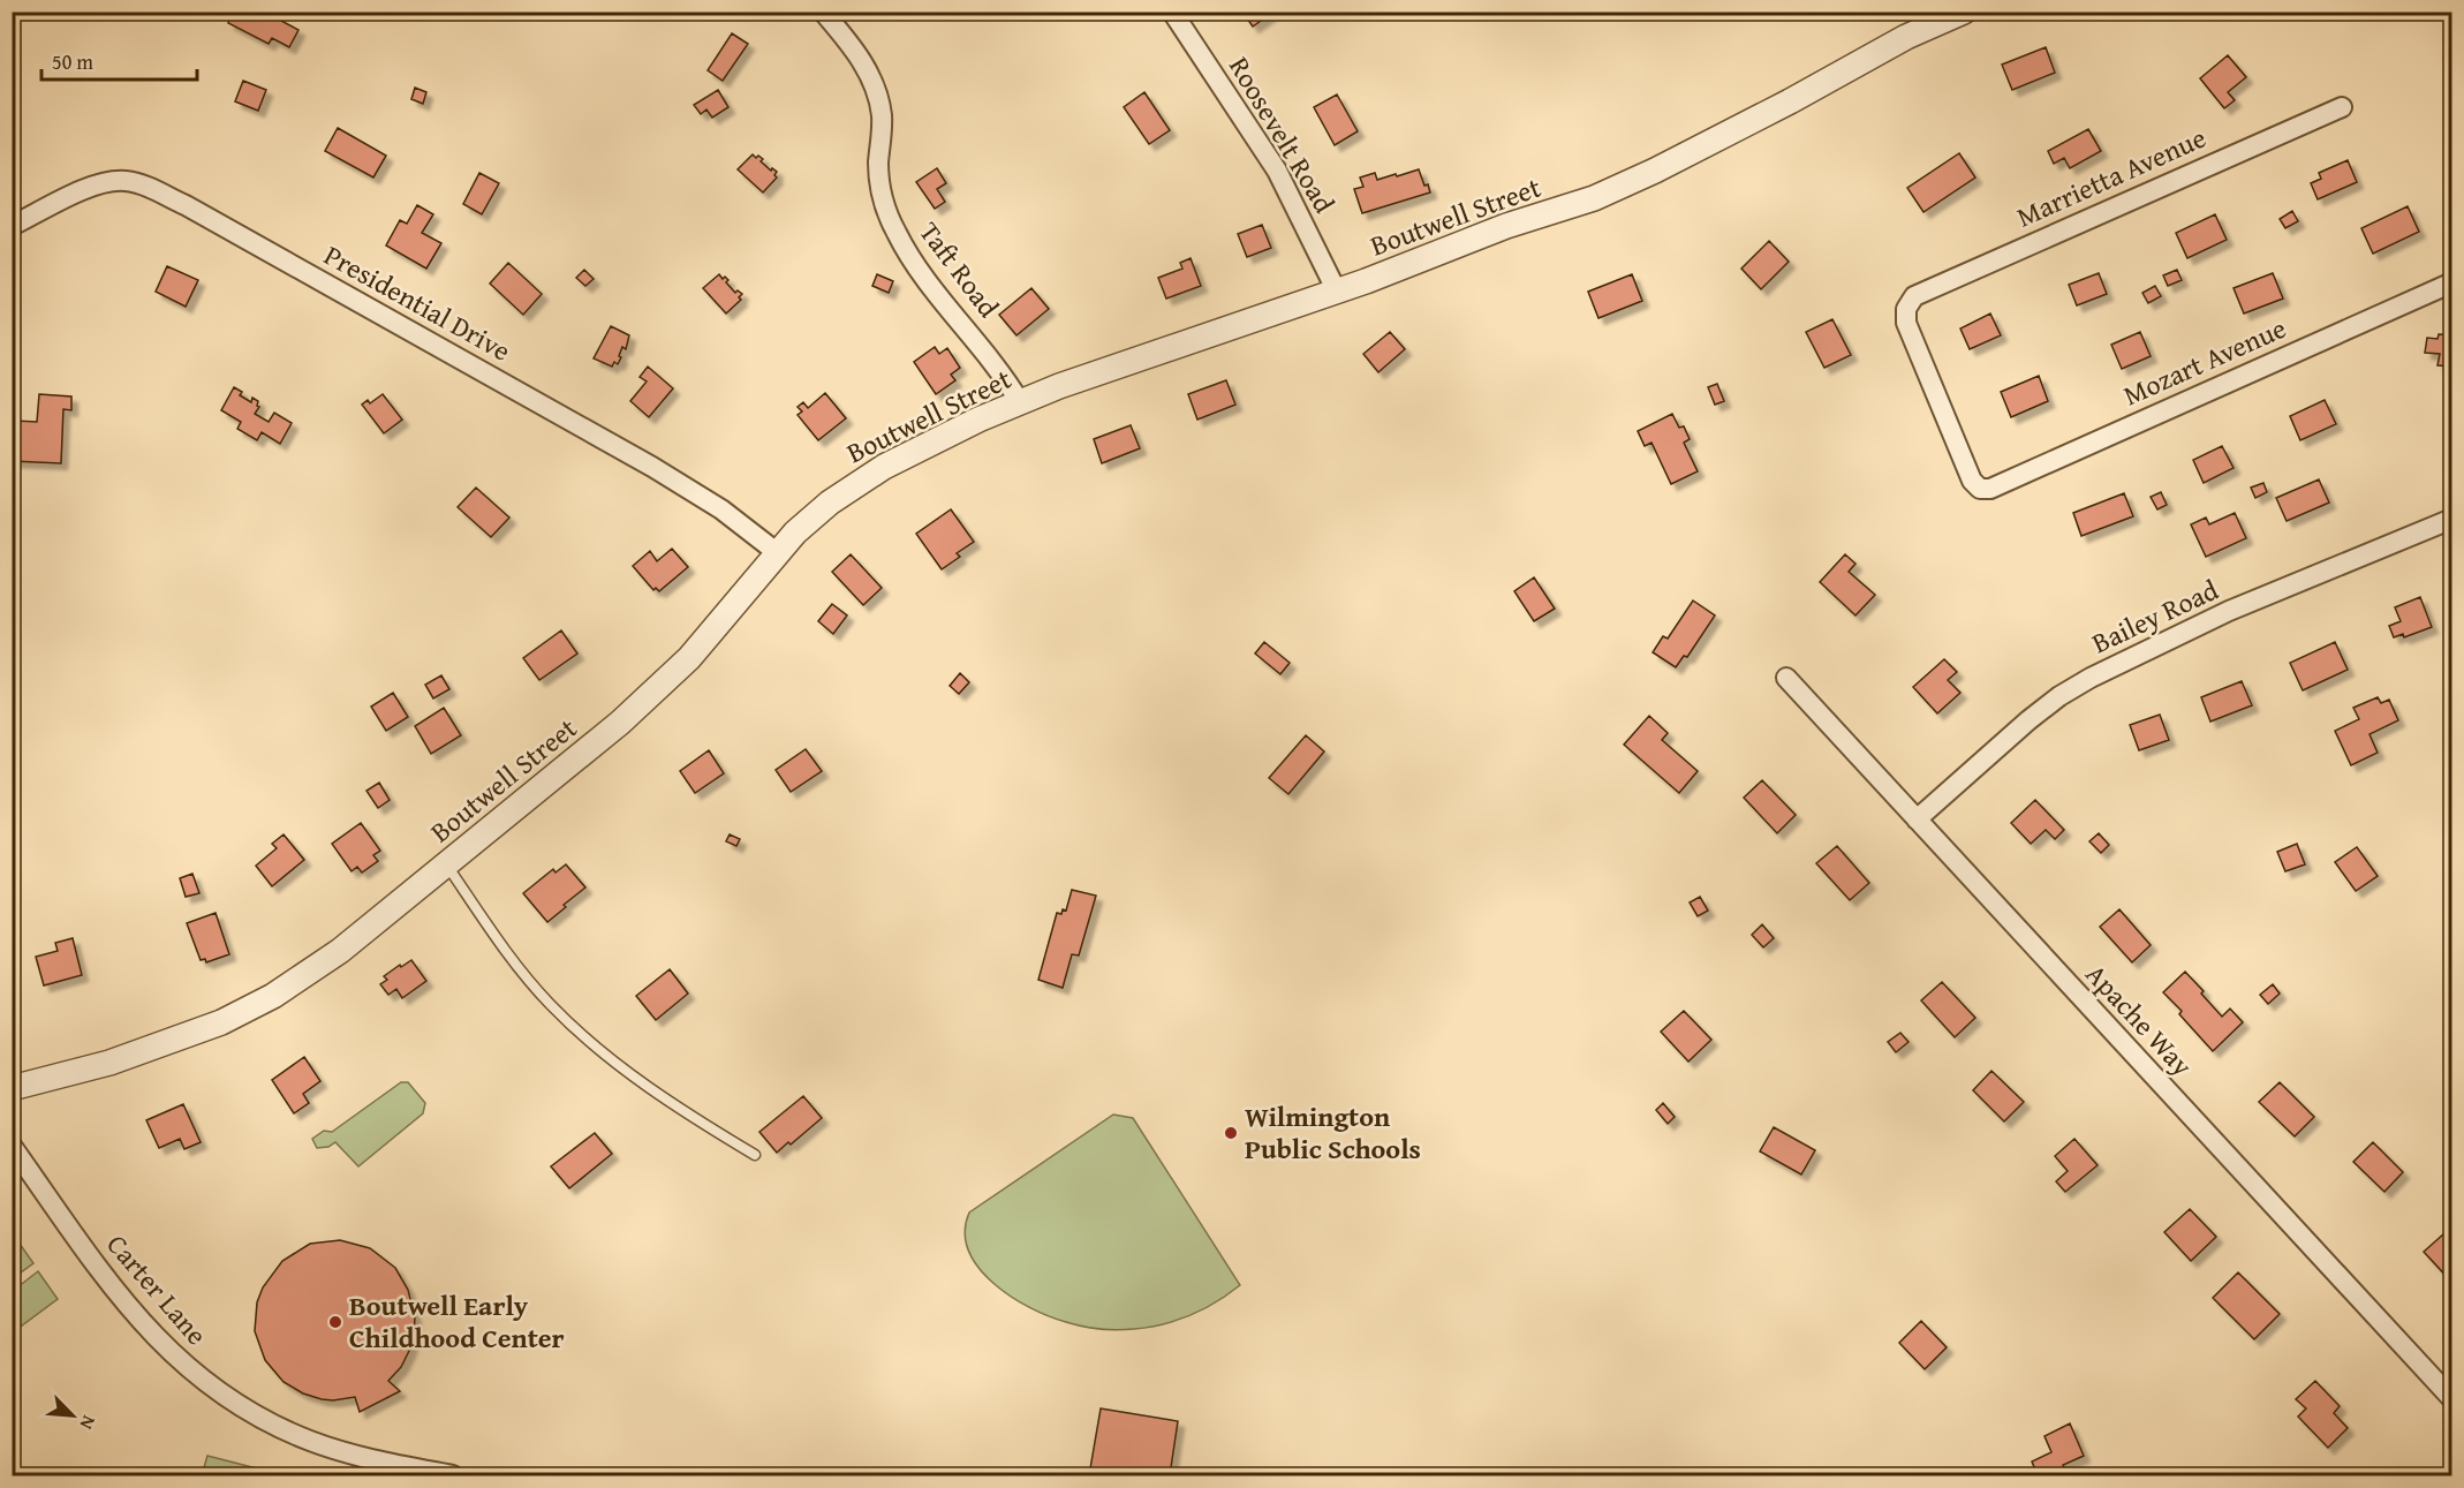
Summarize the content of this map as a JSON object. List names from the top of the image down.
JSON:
{
  "streets": {
    "street": [
      "Roosevelt Road",
      "Marrietta Avenue",
      "Boutwell Street",
      "Taft Road",
      "Presidential Drive",
      "Mozart Avenue",
      "Bailey Road",
      "Apache Way",
      "Carter Lane"
    ]
  },
  "crossings": [
    ["Roosevelt Road", "Boutwell Street"],
    ["Marrietta Avenue", "Mozart Avenue"],
    ["Boutwell Street", "Taft Road"],
    ["Boutwell Street", "Presidential Drive"],
    ["Bailey Road", "Apache Way"]
  ],
  "places": ["Wilmington Public Schools", "Boutwell Early Childhood Center"],
  "scale_bar": "50 m",
  "north": "bottom right"
}
